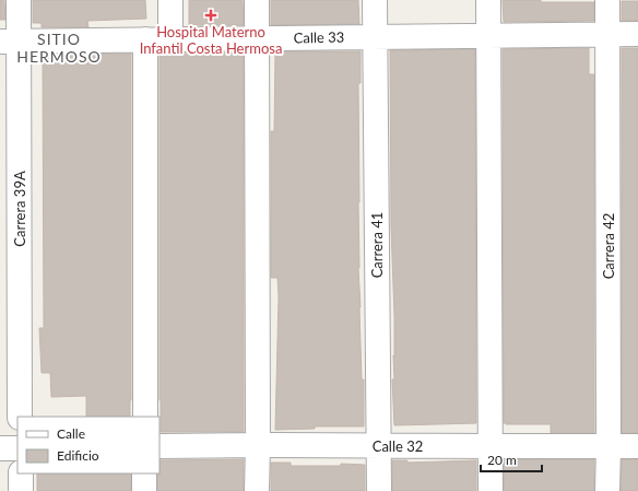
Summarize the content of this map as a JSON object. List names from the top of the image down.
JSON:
{
  "streets": {
    "street": [
      "Calle 33",
      "Carrera 39A",
      "Carrera 41",
      "Carrera 42",
      "Calle 32"
    ]
  },
  "crossings": [
    ["Calle 33", "Carrera 39A"],
    ["Calle 33", "Carrera 41"],
    ["Calle 33", "Carrera 42"],
    ["Carrera 41", "Calle 32"],
    ["Carrera 42", "Calle 32"]
  ],
  "districts": ["SITIO HERMOSO"],
  "places": {
    "health": ["Hospital Materno Infantil Costa Hermosa"]
  },
  "legend": ["Calle", "Edificio"],
  "scale_bar": "20 m"
}
